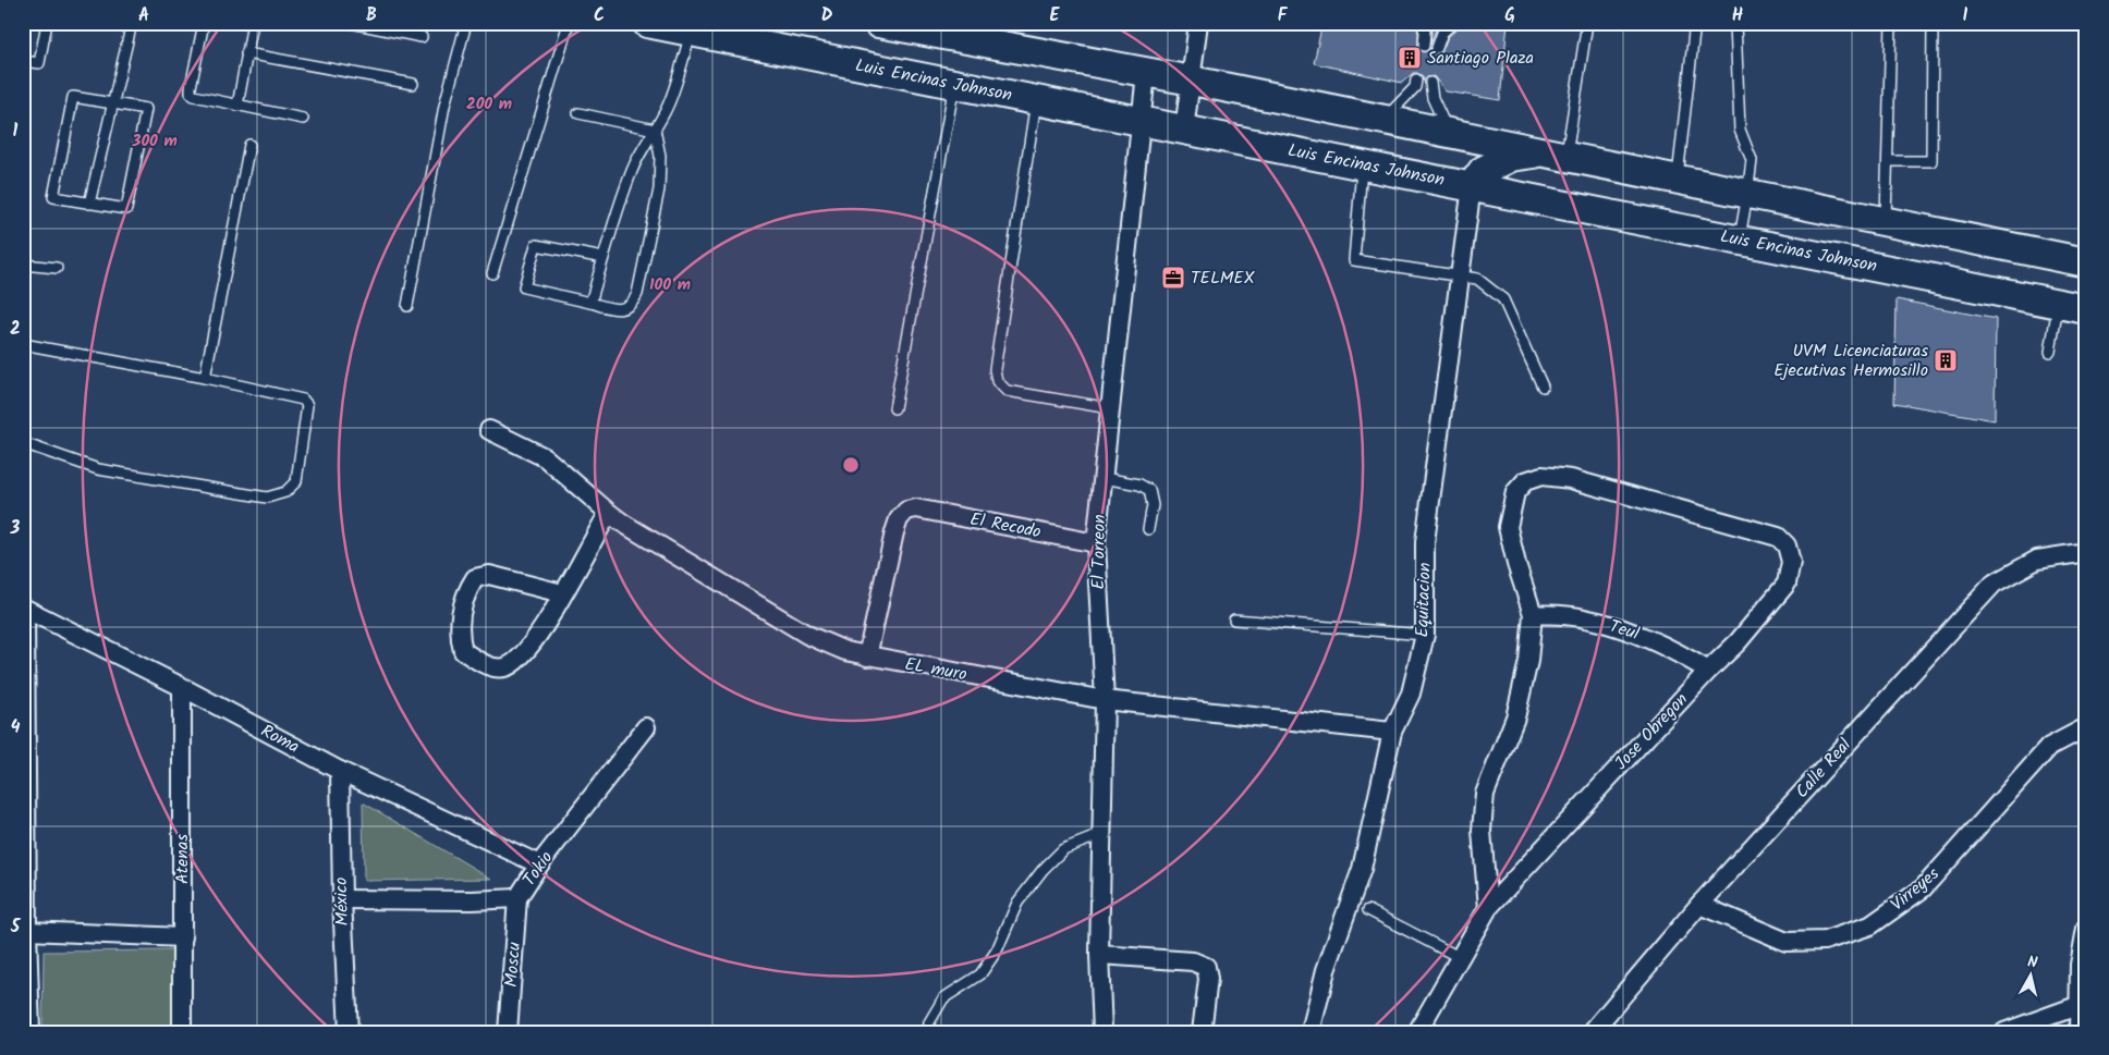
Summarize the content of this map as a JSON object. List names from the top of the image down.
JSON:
{
  "streets": {
    "main road": ["Luis Encinas Johnson"],
    "street": [
      "El Recodo",
      "El Torreon",
      "Equitacion",
      "Teul",
      "EL muro",
      "Jose Obregon",
      "Roma",
      "Calle Real",
      "Atenas",
      "Tokio",
      "Virreyes",
      "México",
      "Moscu"
    ]
  },
  "crossings": [
    ["Luis Encinas Johnson", "El Torreon"],
    ["Luis Encinas Johnson", "Equitacion"],
    ["El Recodo", "El Torreon"],
    ["El Recodo", "EL muro"],
    ["El Torreon", "EL muro"],
    ["Equitacion", "EL muro"],
    ["Teul", "Jose Obregon"],
    ["Roma", "Atenas"],
    ["Roma", "Tokio"],
    ["Roma", "México"],
    ["Calle Real", "Virreyes"],
    ["Tokio", "México"],
    ["Tokio", "Moscu"]
  ],
  "places": {
    "building": ["Santiago Plaza", "UVM Licenciaturas Ejecutivas Hermosillo"],
    "office": ["TELMEX"]
  },
  "north": "top",
  "grid": {
    "columns": [
      "A",
      "B",
      "C",
      "D",
      "E",
      "F",
      "G",
      "H",
      "I"
    ],
    "rows": [
      "1",
      "2",
      "3",
      "4",
      "5"
    ]
  },
  "rings": ["200 m", "300 m", "100 m"]
}
